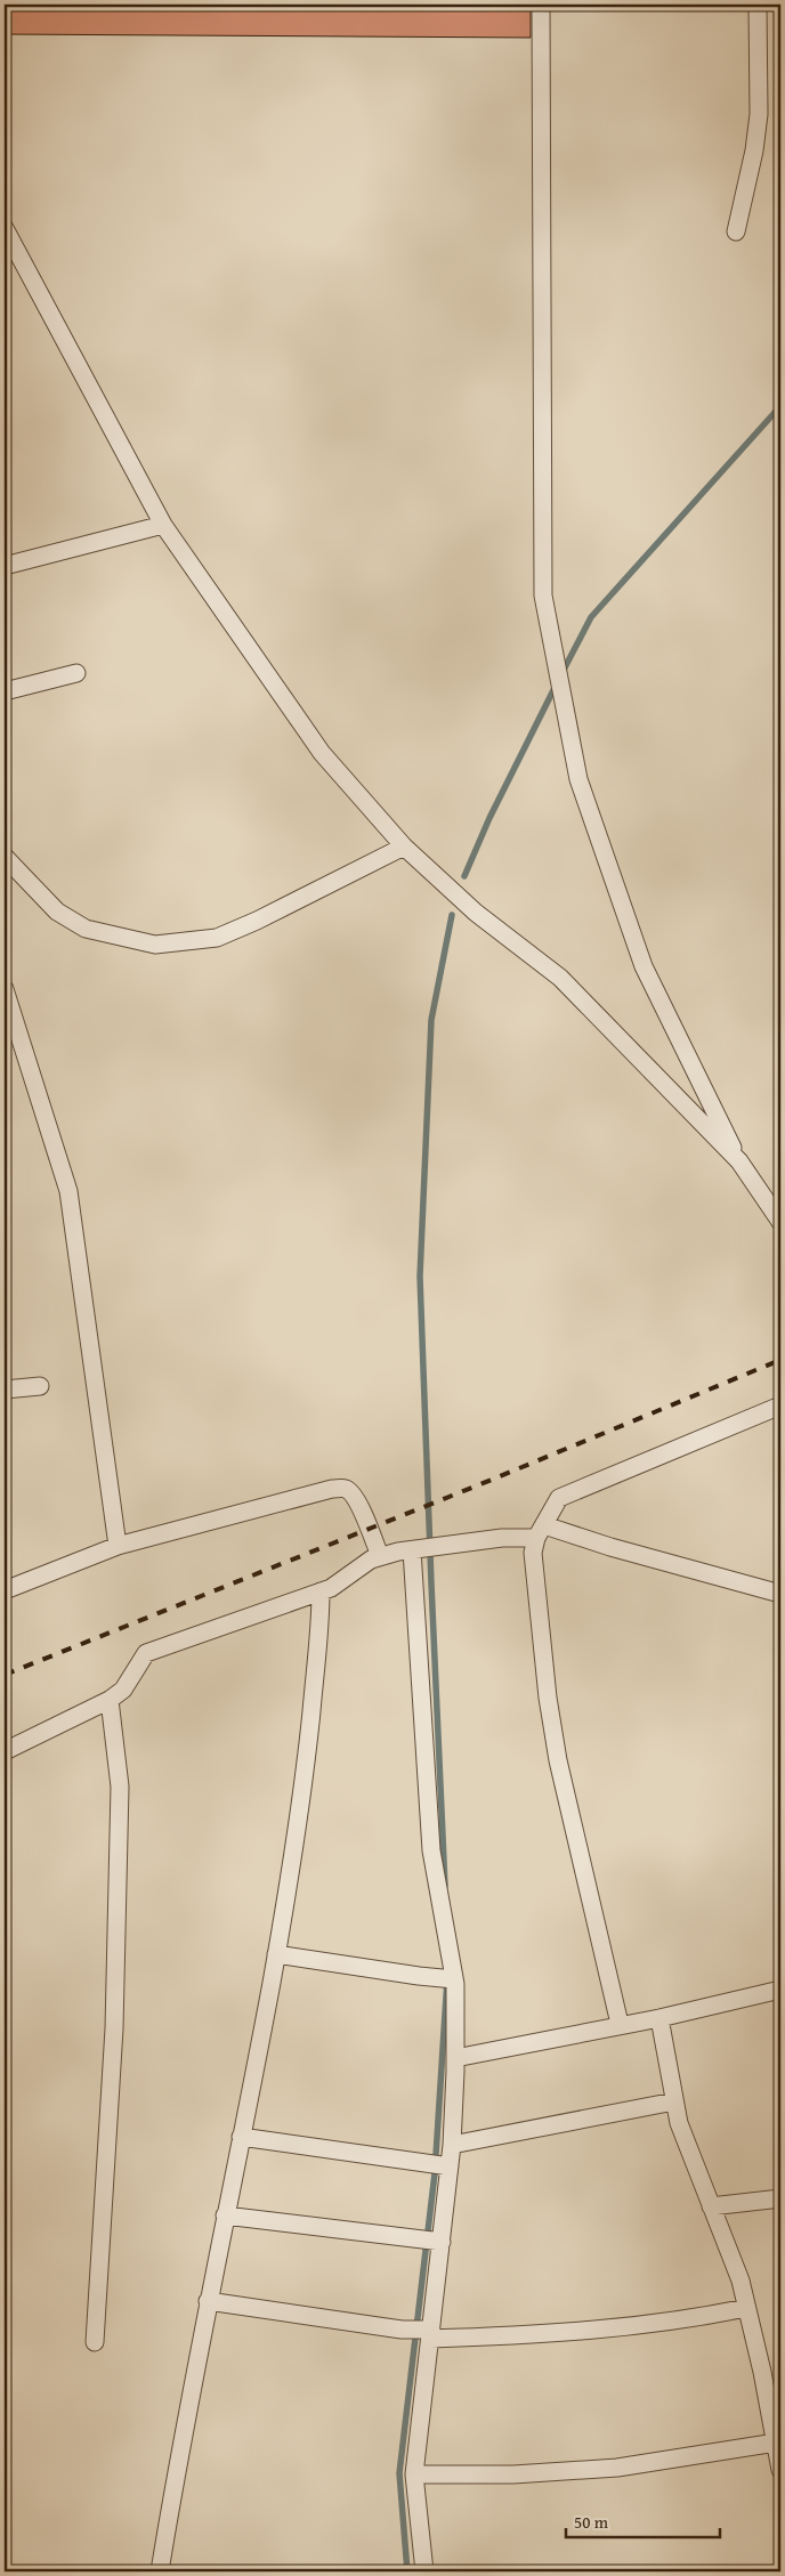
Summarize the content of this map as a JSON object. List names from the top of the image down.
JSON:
{
  "scale_bar": "50 m"
}
